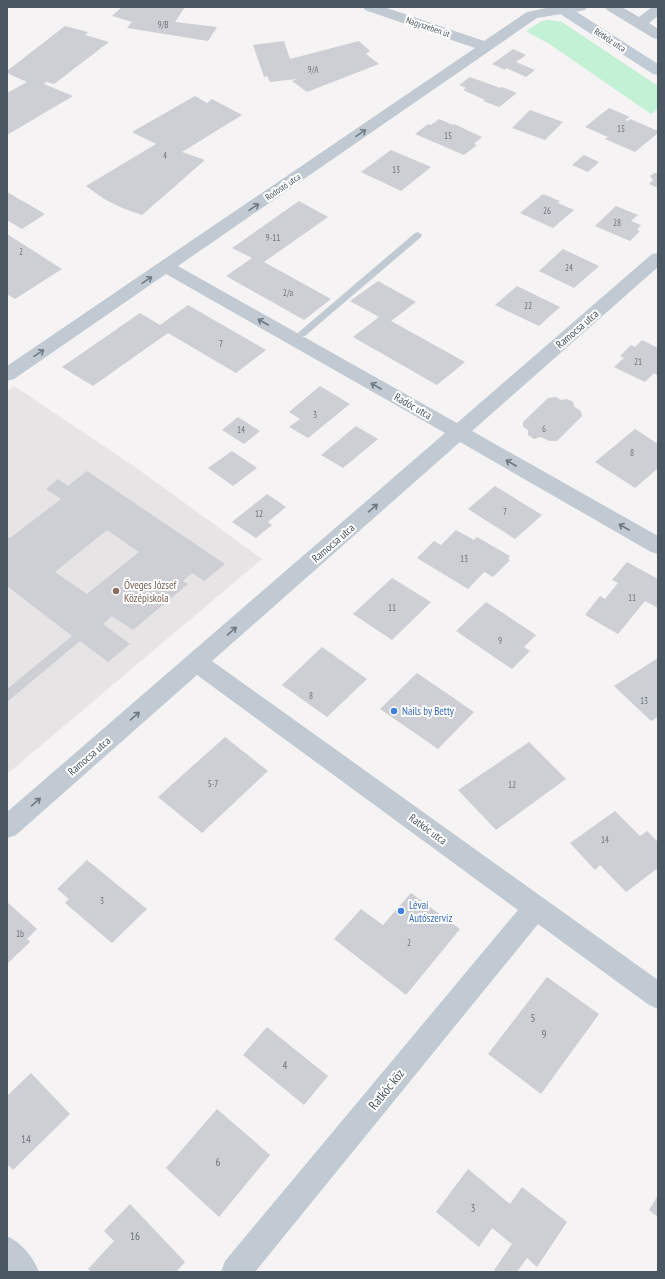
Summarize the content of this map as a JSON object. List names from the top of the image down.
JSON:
{
  "streets": {
    "street": [
      "Nagyszeben út",
      "Rétköz utca",
      "Rodostó utca",
      "Ramocsa utca",
      "Radóc utca",
      "Ratkóc utca",
      "Ratkóc köz"
    ]
  },
  "crossings": [
    ["Nagyszeben út", "Rodostó utca"],
    ["Rétköz utca", "Rodostó utca"],
    ["Rodostó utca", "Radóc utca"],
    ["Ramocsa utca", "Radóc utca"],
    ["Ramocsa utca", "Ratkóc utca"],
    ["Ratkóc utca", "Ratkóc köz"]
  ],
  "one_way": ["Rodostó utca", "Ramocsa utca", "Radóc utca"],
  "places": ["Öveges József Középiskola", "Nails by Betty", "Lévai Autószerviz"],
  "house_numbers": [
    "9/B",
    "9/A",
    "15",
    "15",
    "4",
    "13",
    "26",
    "28",
    "9-11",
    "2",
    "24",
    "2/a",
    "22",
    "7",
    "21",
    "3",
    "6",
    "14",
    "8",
    "7",
    "12",
    "13",
    "11",
    "11",
    "9",
    "8",
    "13",
    "5-7",
    "12",
    "14",
    "3",
    "1b",
    "2",
    "5",
    "9",
    "4",
    "14",
    "6",
    "3",
    "16"
  ]
}
